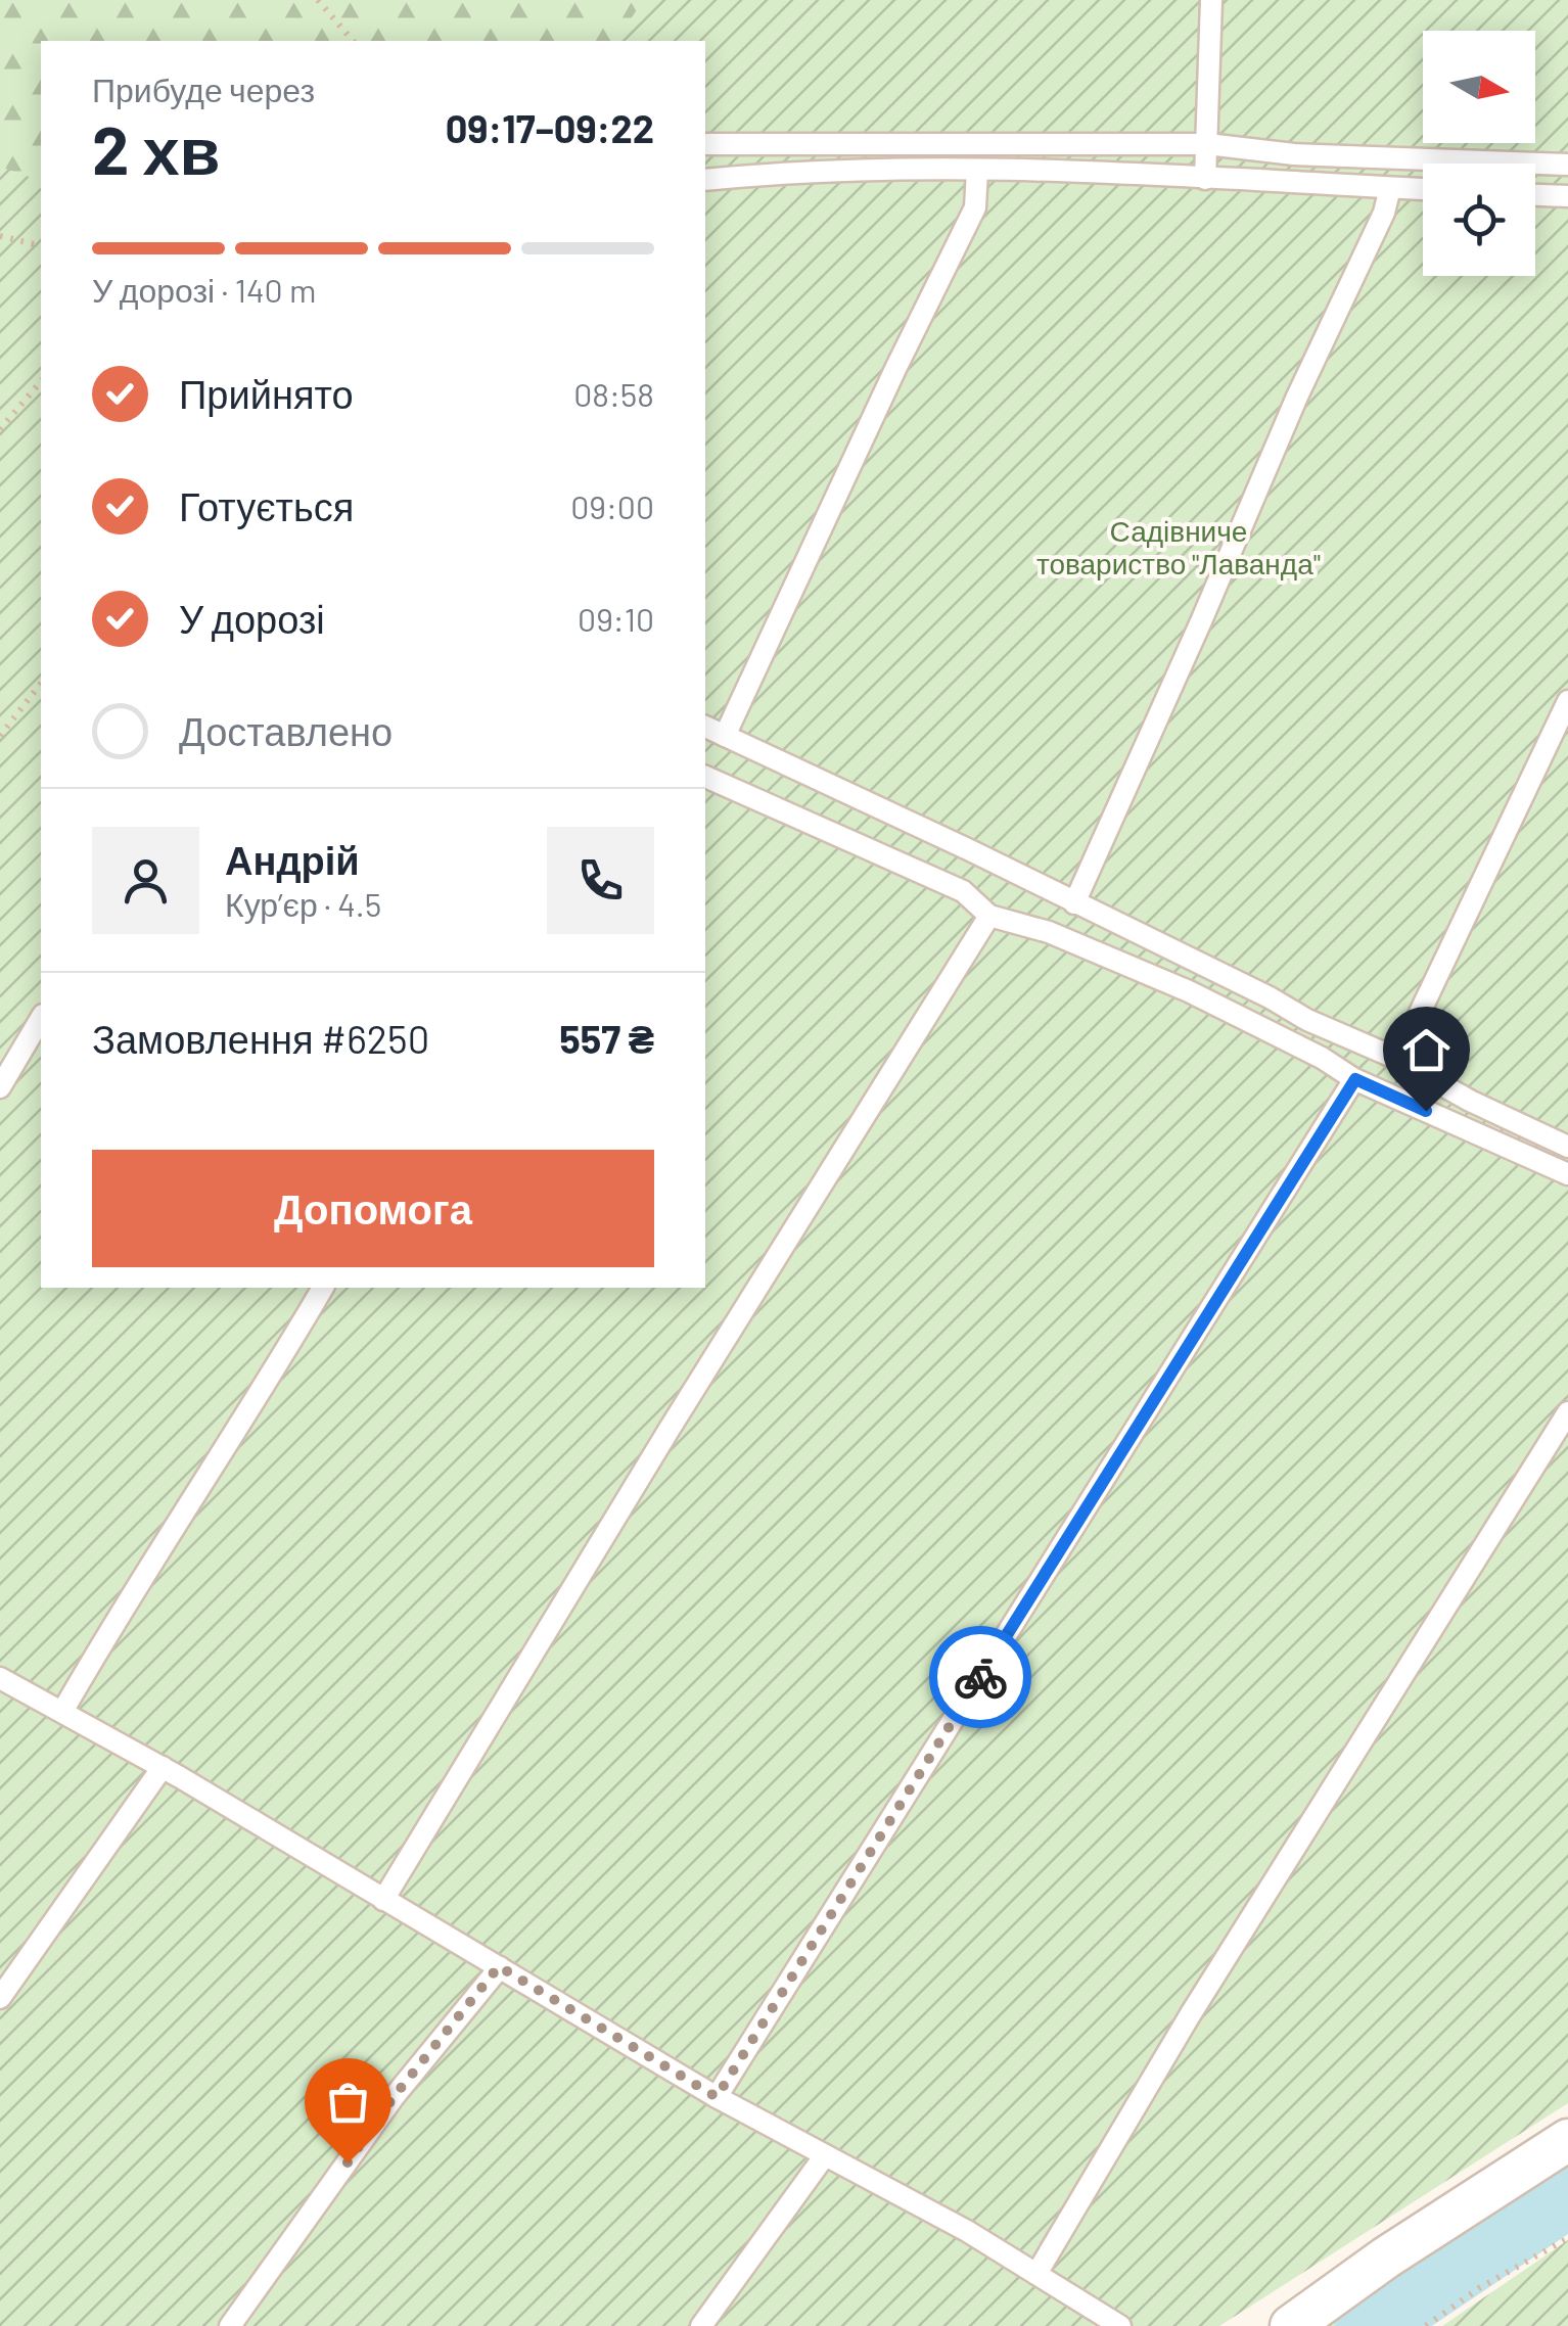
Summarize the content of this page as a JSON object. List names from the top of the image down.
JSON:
{
  "parks": ["Садівниче товариство \"Лаванда\""],
  "north": "right",
  "page": {
    "heading": ["2 хв", "Прибуде через", "09:17–09:22"],
    "panel": [
      "Андрій",
      "Кур’єр · 4.5",
      "Замовлення #6250",
      "557 ₴"
    ],
    "bar": "У дорозі · 140 m",
    "list": [
      ["Прийнято", "08:58"],
      ["Готується", "09:00"],
      ["У дорозі", "09:10"],
      "Доставлено"
    ],
    "buttons": "Допомога"
  }
}
